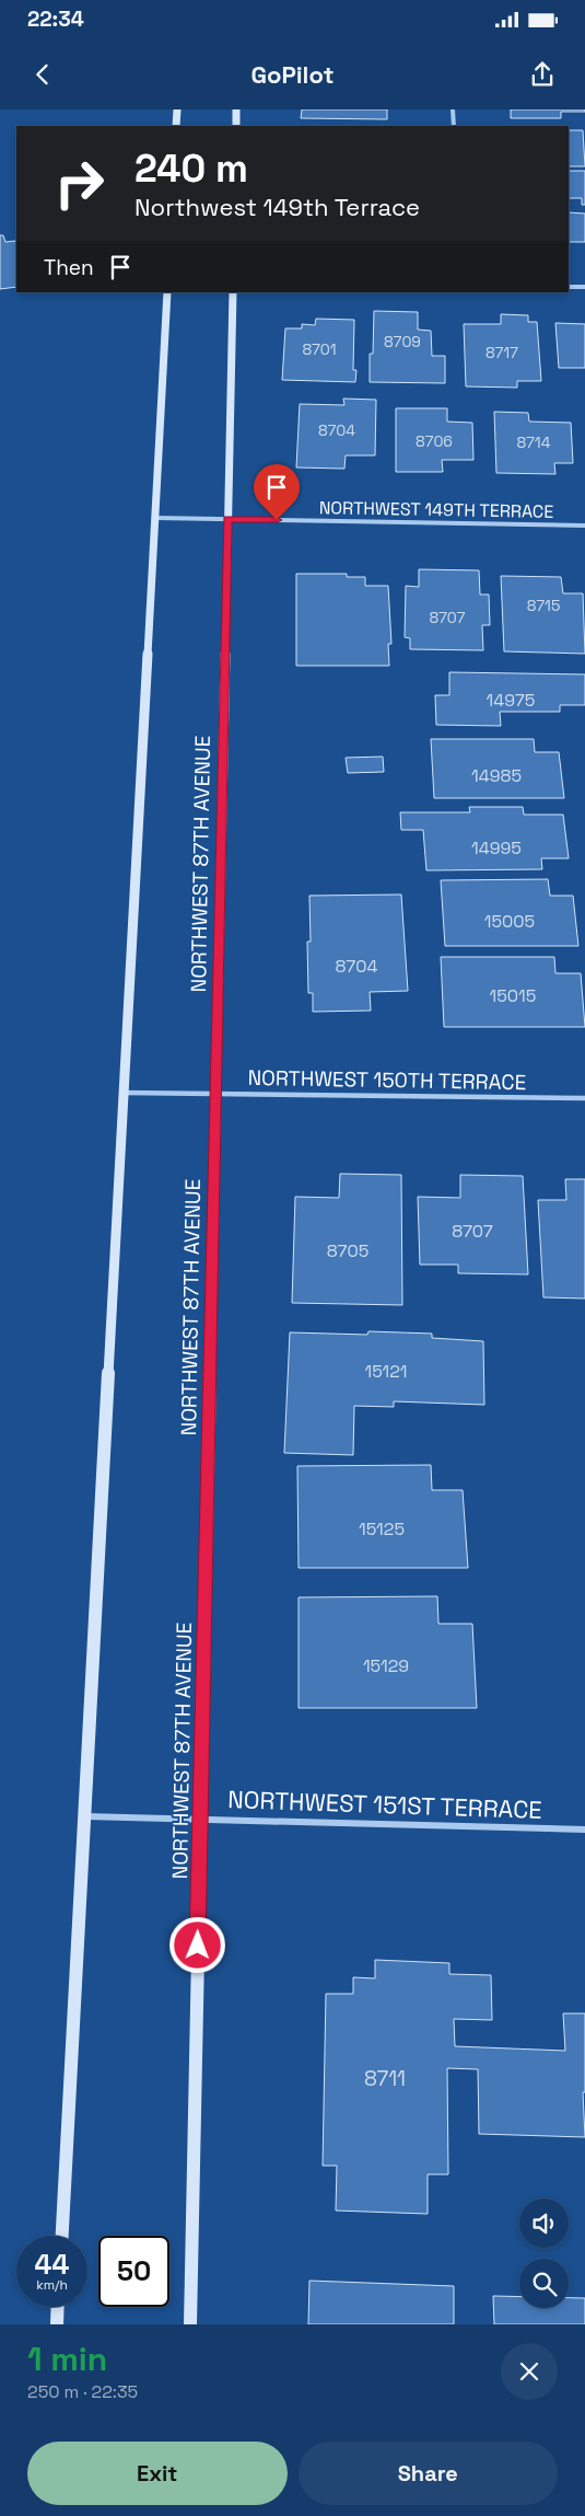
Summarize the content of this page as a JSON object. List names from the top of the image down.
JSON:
{
  "streets": {
    "main road": ["NORTHWEST 87TH AVENUE"],
    "street": ["NORTHWEST 149TH TERRACE", "NORTHWEST 150TH TERRACE", "NORTHWEST 151ST TERRACE"]
  },
  "crossings": [
    ["NORTHWEST 149TH TERRACE", "NORTHWEST 87TH AVENUE"],
    ["NORTHWEST 87TH AVENUE", "NORTHWEST 150TH TERRACE"],
    ["NORTHWEST 87TH AVENUE", "NORTHWEST 151ST TERRACE"]
  ],
  "house_numbers": [
    "8709",
    "8701",
    "8717",
    "8704",
    "8706",
    "8714",
    "8715",
    "8707",
    "14975",
    "14985",
    "14995",
    "15005",
    "8704",
    "15015",
    "8707",
    "8705",
    "15121",
    "15125",
    "15129",
    "8711"
  ],
  "page": {
    "status": "22:34",
    "header": "GoPilot",
    "turn": ["240 m", "Northwest 149th Terrace"],
    "then": "Then",
    "speed": "44 km/h",
    "limit": "50",
    "heading": ["1 min", "250 m · 22:35"],
    "buttons": ["Exit", "Share"]
  }
}
